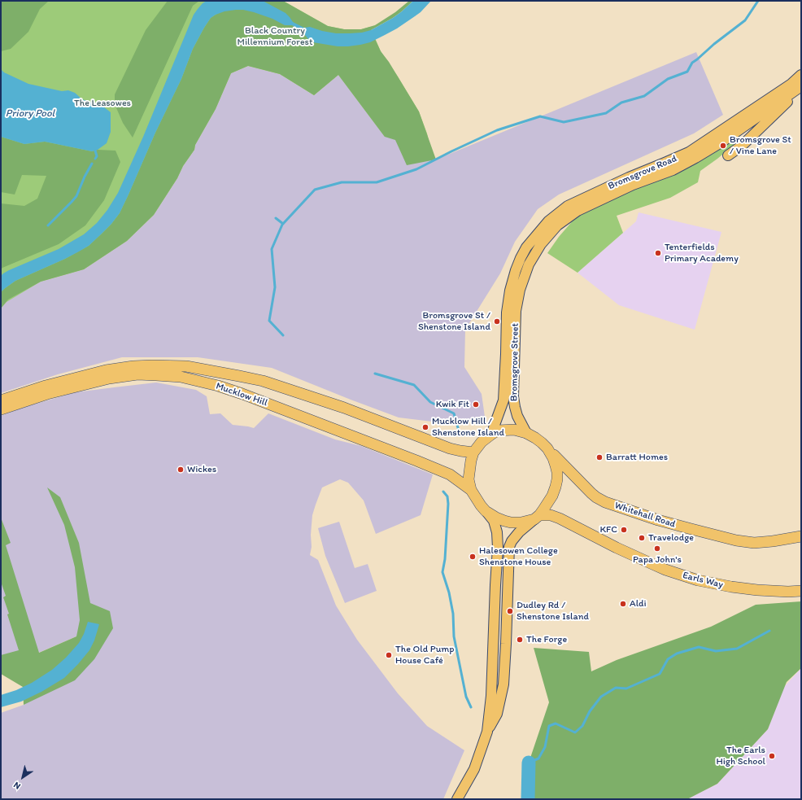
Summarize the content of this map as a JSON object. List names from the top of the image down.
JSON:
{
  "streets": {
    "highway": ["Mucklow Hill", "Whitehall Road", "Earls Way"],
    "main road": ["Bromsgrove Road", "Bromsgrove Street"]
  },
  "crossings": [
    ["Bromsgrove Road", "Bromsgrove Street"],
    ["Bromsgrove Street", "Mucklow Hill"],
    ["Bromsgrove Street", "Whitehall Road"],
    ["Bromsgrove Street", "Earls Way"],
    ["Mucklow Hill", "Whitehall Road"],
    ["Mucklow Hill", "Earls Way"],
    ["Whitehall Road", "Earls Way"]
  ],
  "water": ["Priory Pool"],
  "parks": ["Black Country Millennium Forest", "The Leasowes"],
  "places": [
    "Bromsgrove St / Vine Lane",
    "Tenterfields Primary Academy",
    "Bromsgrove St / Shenstone Island",
    "Kwik Fit",
    "Mucklow Hill / Shenstone Island",
    "Barratt Homes",
    "Wickes",
    "KFC",
    "Travelodge",
    "Papa John's",
    "Halesowen College Shenstone House",
    "Aldi",
    "Dudley Rd / Shenstone Island",
    "The Forge",
    "The Old Pump House Café",
    "The Earls High School"
  ],
  "north": "bottom left"
}
